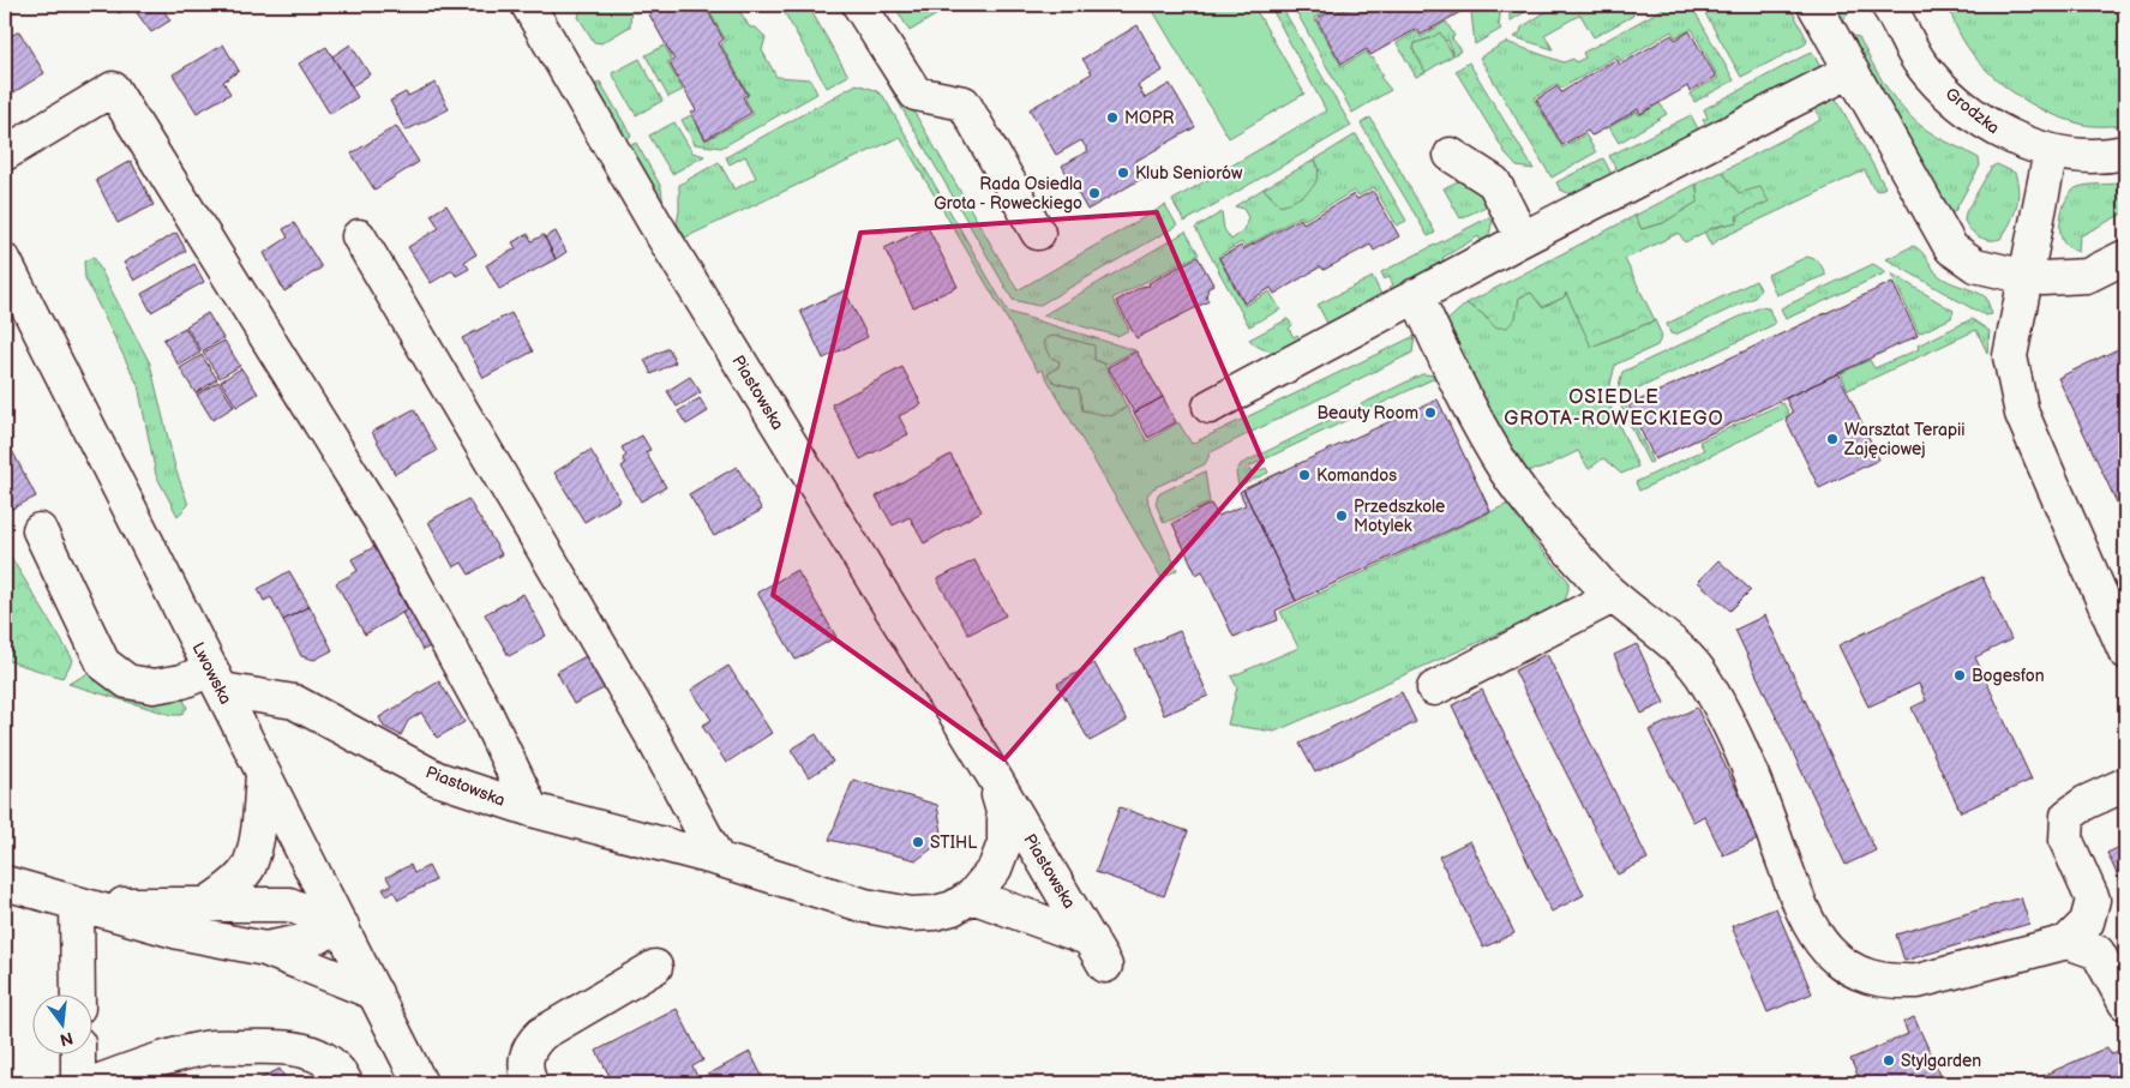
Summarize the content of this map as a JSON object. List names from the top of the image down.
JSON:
{
  "streets": {
    "street": ["Grodzka", "Piastowska", "Lwowska"]
  },
  "crossings": [
    ["Piastowska", "Lwowska"]
  ],
  "districts": ["OSIEDLE GROTA-ROWECKIEGO"],
  "places": [
    "MOPR",
    "Klub Seniorów",
    "Rada Osiedla Grota - Roweckiego",
    "Beauty Room",
    "Warsztat Terapii Zajęciowej",
    "Komandos",
    "Przedszkole Motylek",
    "Bogesfon",
    "STIHL",
    "Stylgarden"
  ],
  "north": "bottom"
}
